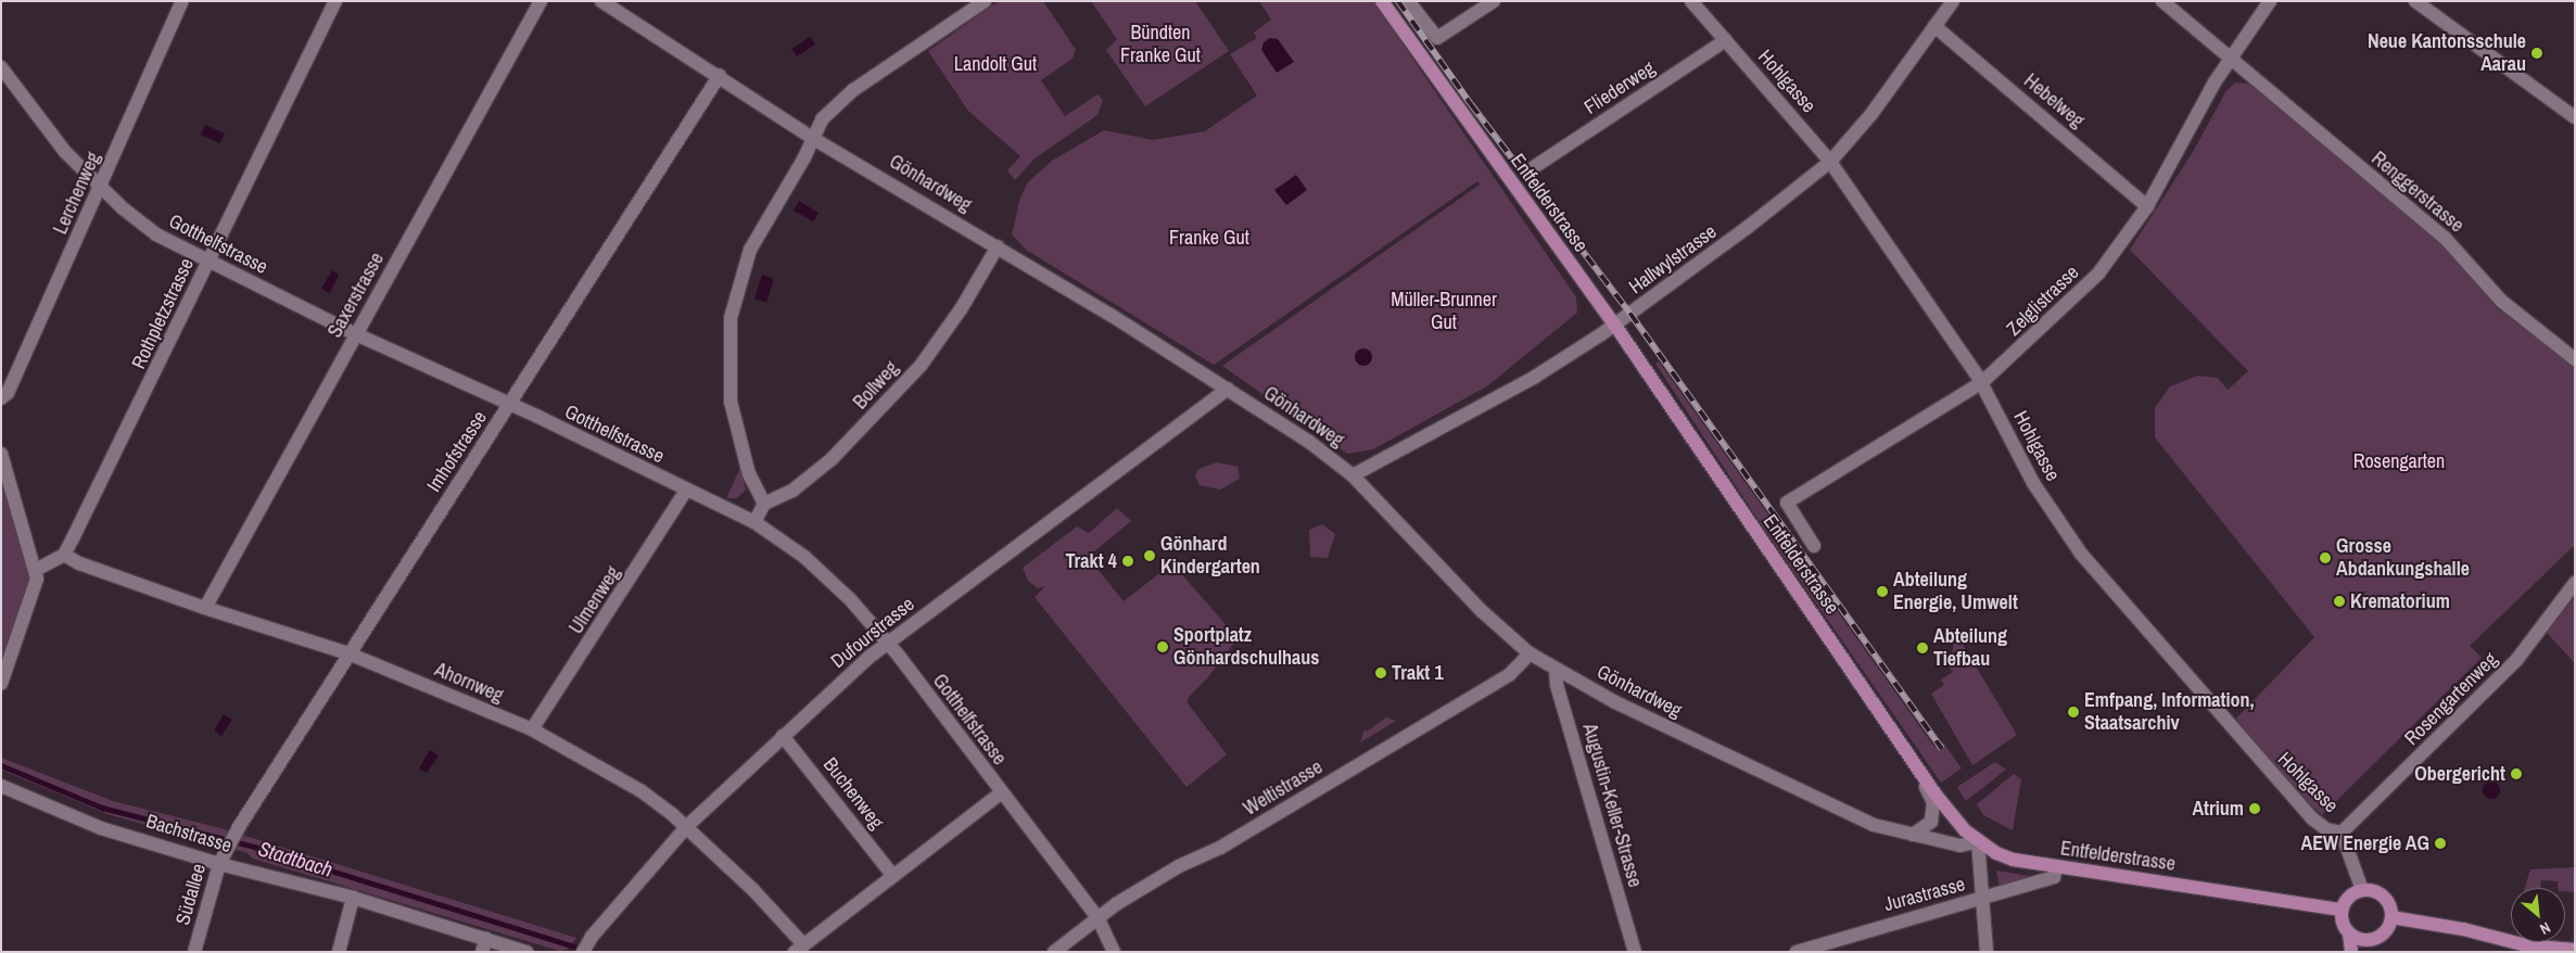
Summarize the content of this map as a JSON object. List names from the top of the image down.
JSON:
{
  "streets": {
    "main road": ["Entfelderstrasse"],
    "street": [
      "Hohlgasse",
      "Fliederweg",
      "Hebelweg",
      "Gönhardweg",
      "Renggerstrasse",
      "Lerchenweg",
      "Gotthelfstrasse",
      "Hallwylstrasse",
      "Saxerstrasse",
      "Zelglistrasse",
      "Rothpletzstrasse",
      "Bollweg",
      "Imhofstrasse",
      "Ulmenweg",
      "Dufourstrasse",
      "Ahornweg",
      "Rosengartenweg",
      "Weltistrasse",
      "Buchenweg",
      "Augustin-Keller-Strasse",
      "Bachstrasse",
      "Südallee",
      "Jurastrasse"
    ]
  },
  "crossings": [
    ["Hohlgasse", "Fliederweg"],
    ["Hohlgasse", "Entfelderstrasse"],
    ["Hohlgasse", "Hallwylstrasse"],
    ["Hohlgasse", "Zelglistrasse"],
    ["Hohlgasse", "Rosengartenweg"],
    ["Hebelweg", "Hallwylstrasse"],
    ["Hebelweg", "Zelglistrasse"],
    ["Gönhardweg", "Entfelderstrasse"],
    ["Gönhardweg", "Hallwylstrasse"],
    ["Gönhardweg", "Bollweg"],
    ["Gönhardweg", "Imhofstrasse"],
    ["Gönhardweg", "Dufourstrasse"],
    ["Gönhardweg", "Weltistrasse"],
    ["Gönhardweg", "Augustin-Keller-Strasse"],
    ["Renggerstrasse", "Zelglistrasse"],
    ["Lerchenweg", "Gotthelfstrasse"],
    ["Entfelderstrasse", "Hallwylstrasse"],
    ["Entfelderstrasse", "Jurastrasse"],
    ["Gotthelfstrasse", "Saxerstrasse"],
    ["Gotthelfstrasse", "Rothpletzstrasse"],
    ["Gotthelfstrasse", "Imhofstrasse"],
    ["Gotthelfstrasse", "Ulmenweg"],
    ["Gotthelfstrasse", "Dufourstrasse"],
    ["Gotthelfstrasse", "Weltistrasse"],
    ["Saxerstrasse", "Ahornweg"],
    ["Rothpletzstrasse", "Ahornweg"],
    ["Imhofstrasse", "Ahornweg"],
    ["Imhofstrasse", "Südallee"],
    ["Ulmenweg", "Ahornweg"],
    ["Dufourstrasse", "Ahornweg"],
    ["Dufourstrasse", "Buchenweg"],
    ["Bachstrasse", "Südallee"]
  ],
  "water": ["Stadtbach"],
  "parks": [
    "Bündten Franke Gut",
    "Landolt Gut",
    "Franke Gut",
    "Müller-Brunner Gut",
    "Rosengarten"
  ],
  "places": [
    "Neue Kantonsschule Aarau",
    "Gönhard Kindergarten",
    "Grosse Abdankungshalle",
    "Trakt 4",
    "Abteilung Energie, Umwelt",
    "Krematorium",
    "Sportplatz Gönhardschulhaus",
    "Abteilung Tiefbau",
    "Trakt 1",
    "Emfpang, Information, Staatsarchiv",
    "Obergericht",
    "Atrium",
    "AEW Energie AG"
  ],
  "north": "bottom right"
}
